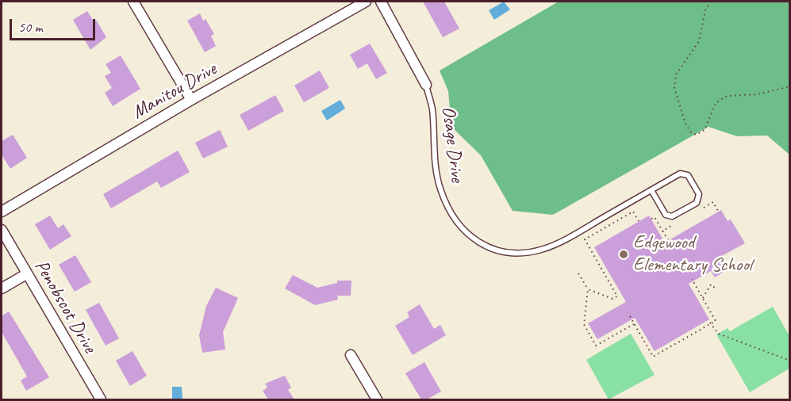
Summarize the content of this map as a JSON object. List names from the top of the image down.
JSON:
{
  "streets": {
    "street": ["Manitou Drive", "Osage Drive", "Penobscot Drive"]
  },
  "places": ["Edgewood Elementary School"],
  "scale_bar": "50 m"
}
